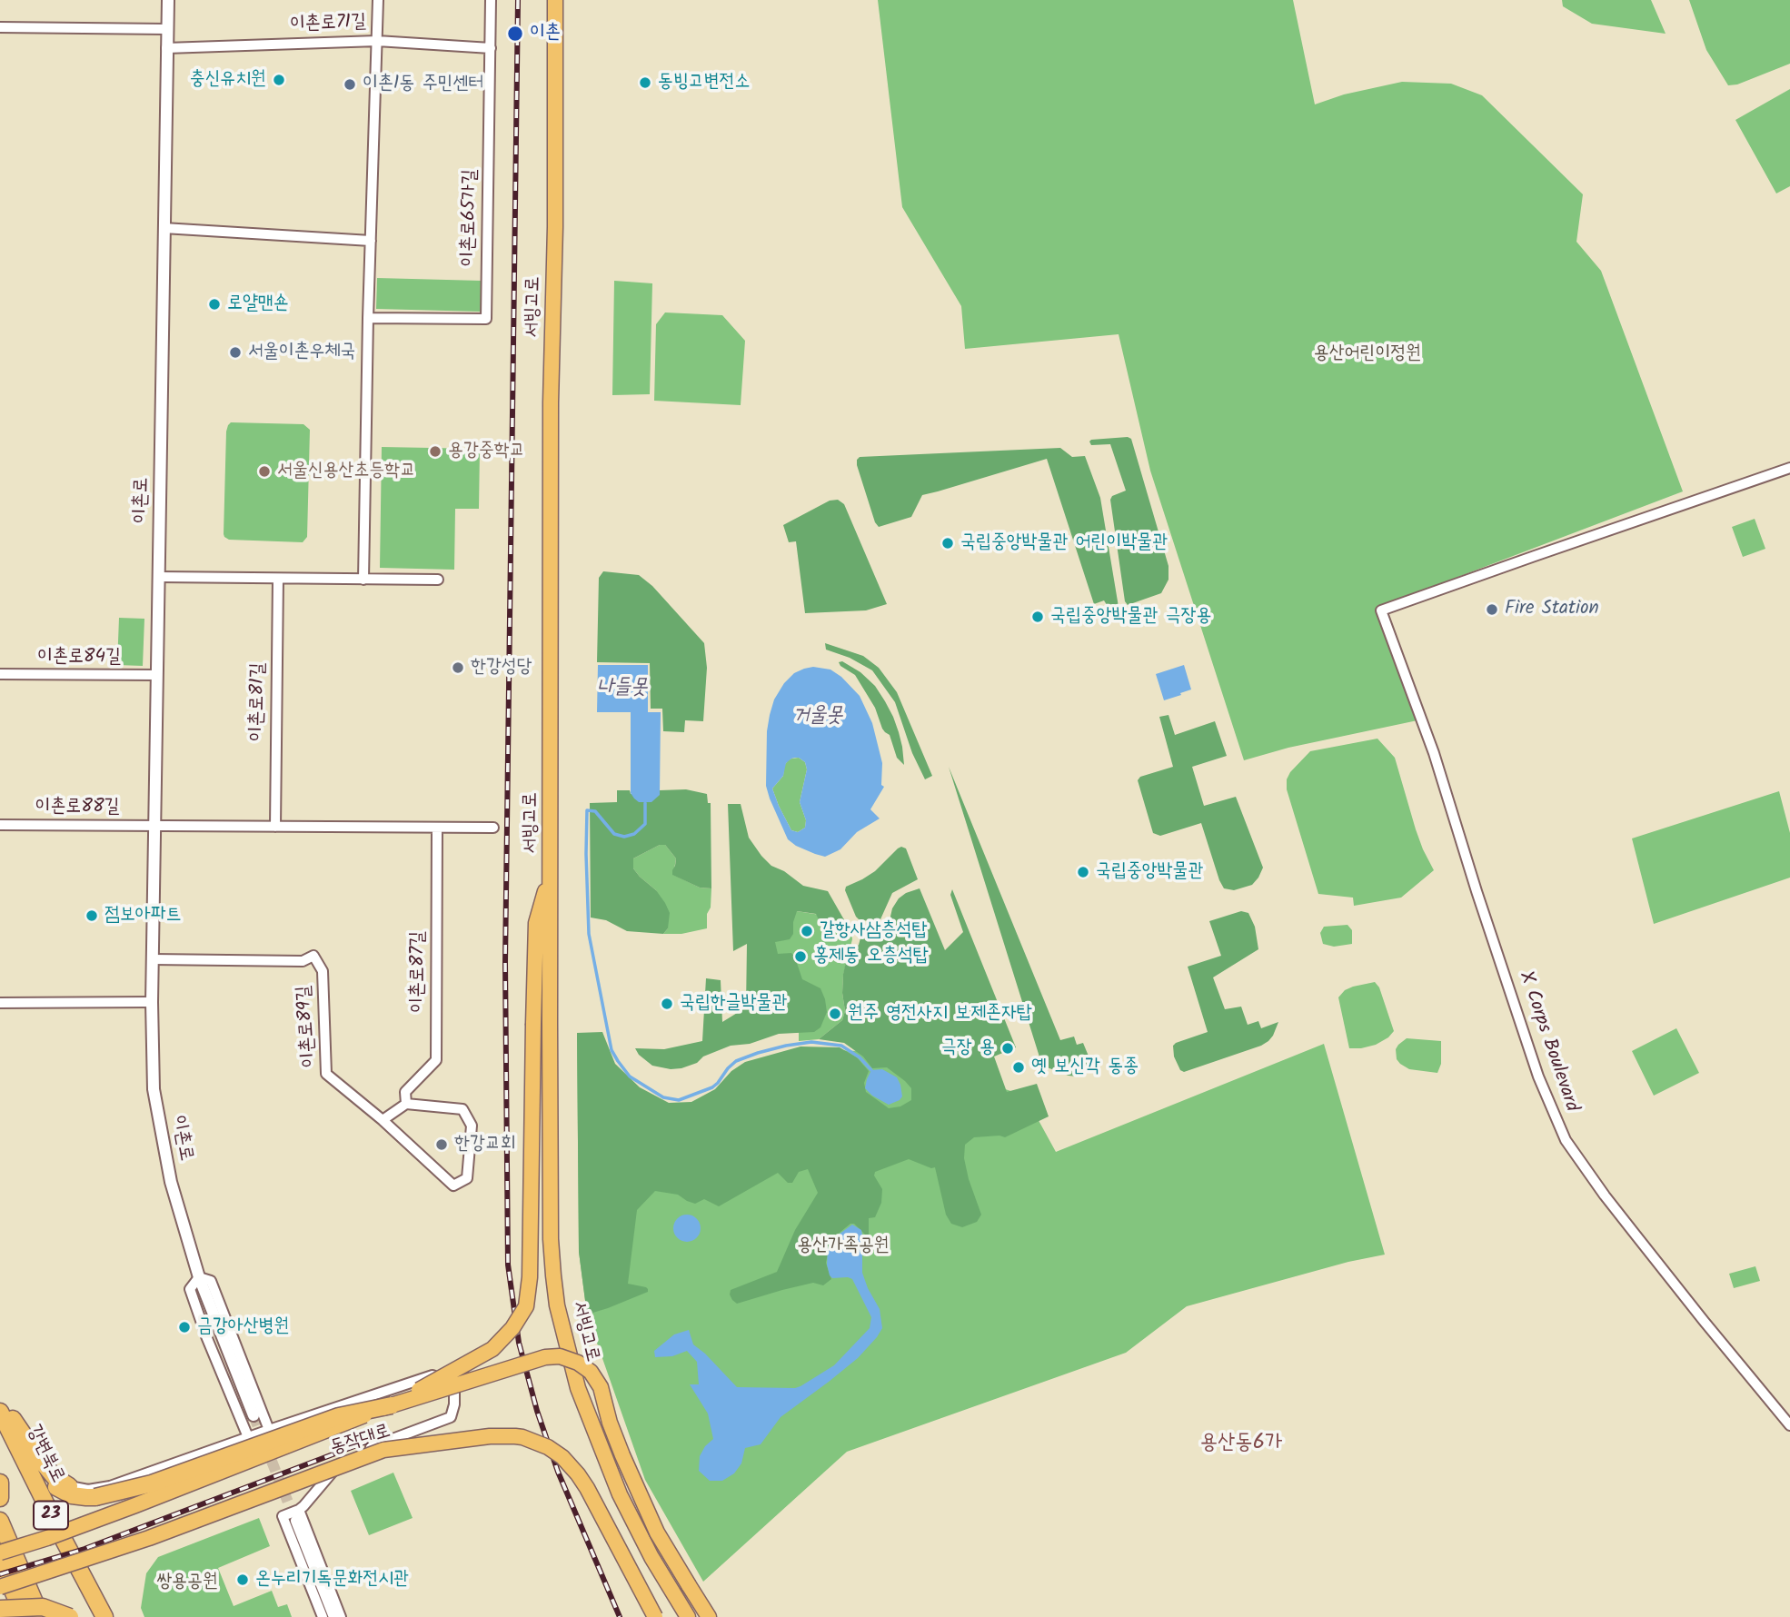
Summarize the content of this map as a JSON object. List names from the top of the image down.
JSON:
{
  "streets": {
    "highway": ["강변북로", "23"],
    "main road": ["서빙고로", "동작대로"],
    "street": [
      "이촌로71길",
      "이촌로65가길",
      "이촌로",
      "이촌로84길",
      "이촌로81길",
      "이촌로88길",
      "이촌로87길",
      "이촌로89길",
      "X Corps Boulevard"
    ]
  },
  "crossings": [
    ["이촌로71길", "이촌로65가길"],
    ["이촌로71길", "이촌로"],
    ["이촌로", "이촌로84길"],
    ["이촌로", "이촌로88길"],
    ["이촌로", "이촌로89길"],
    ["이촌로87길", "이촌로89길"]
  ],
  "districts": ["용산동6가"],
  "water": ["나들못", "거울못"],
  "parks": ["용산어린이정원", "용산가족공원", "쌍용공원"],
  "places": [
    "이촌",
    "충신유치원",
    "동빙고변전소",
    "이촌1동 주민센터",
    "로얄맨숀",
    "서울이촌우체국",
    "용강중학교",
    "서울신용산초등학교",
    "국립중앙박물관 어린이박물관",
    "Fire Station",
    "국립중앙박물관 극장용",
    "한강성당",
    "국립중앙박물관",
    "점보아파트",
    "갈항사삼층석탑",
    "홍제동 오층석탑",
    "국립한글박물관",
    "원주 영전사지 보제존자탑",
    "극장 용",
    "옛 보신각 동종",
    "한강교회",
    "금강아산병원",
    "온누리기독문화전시관"
  ]
}
